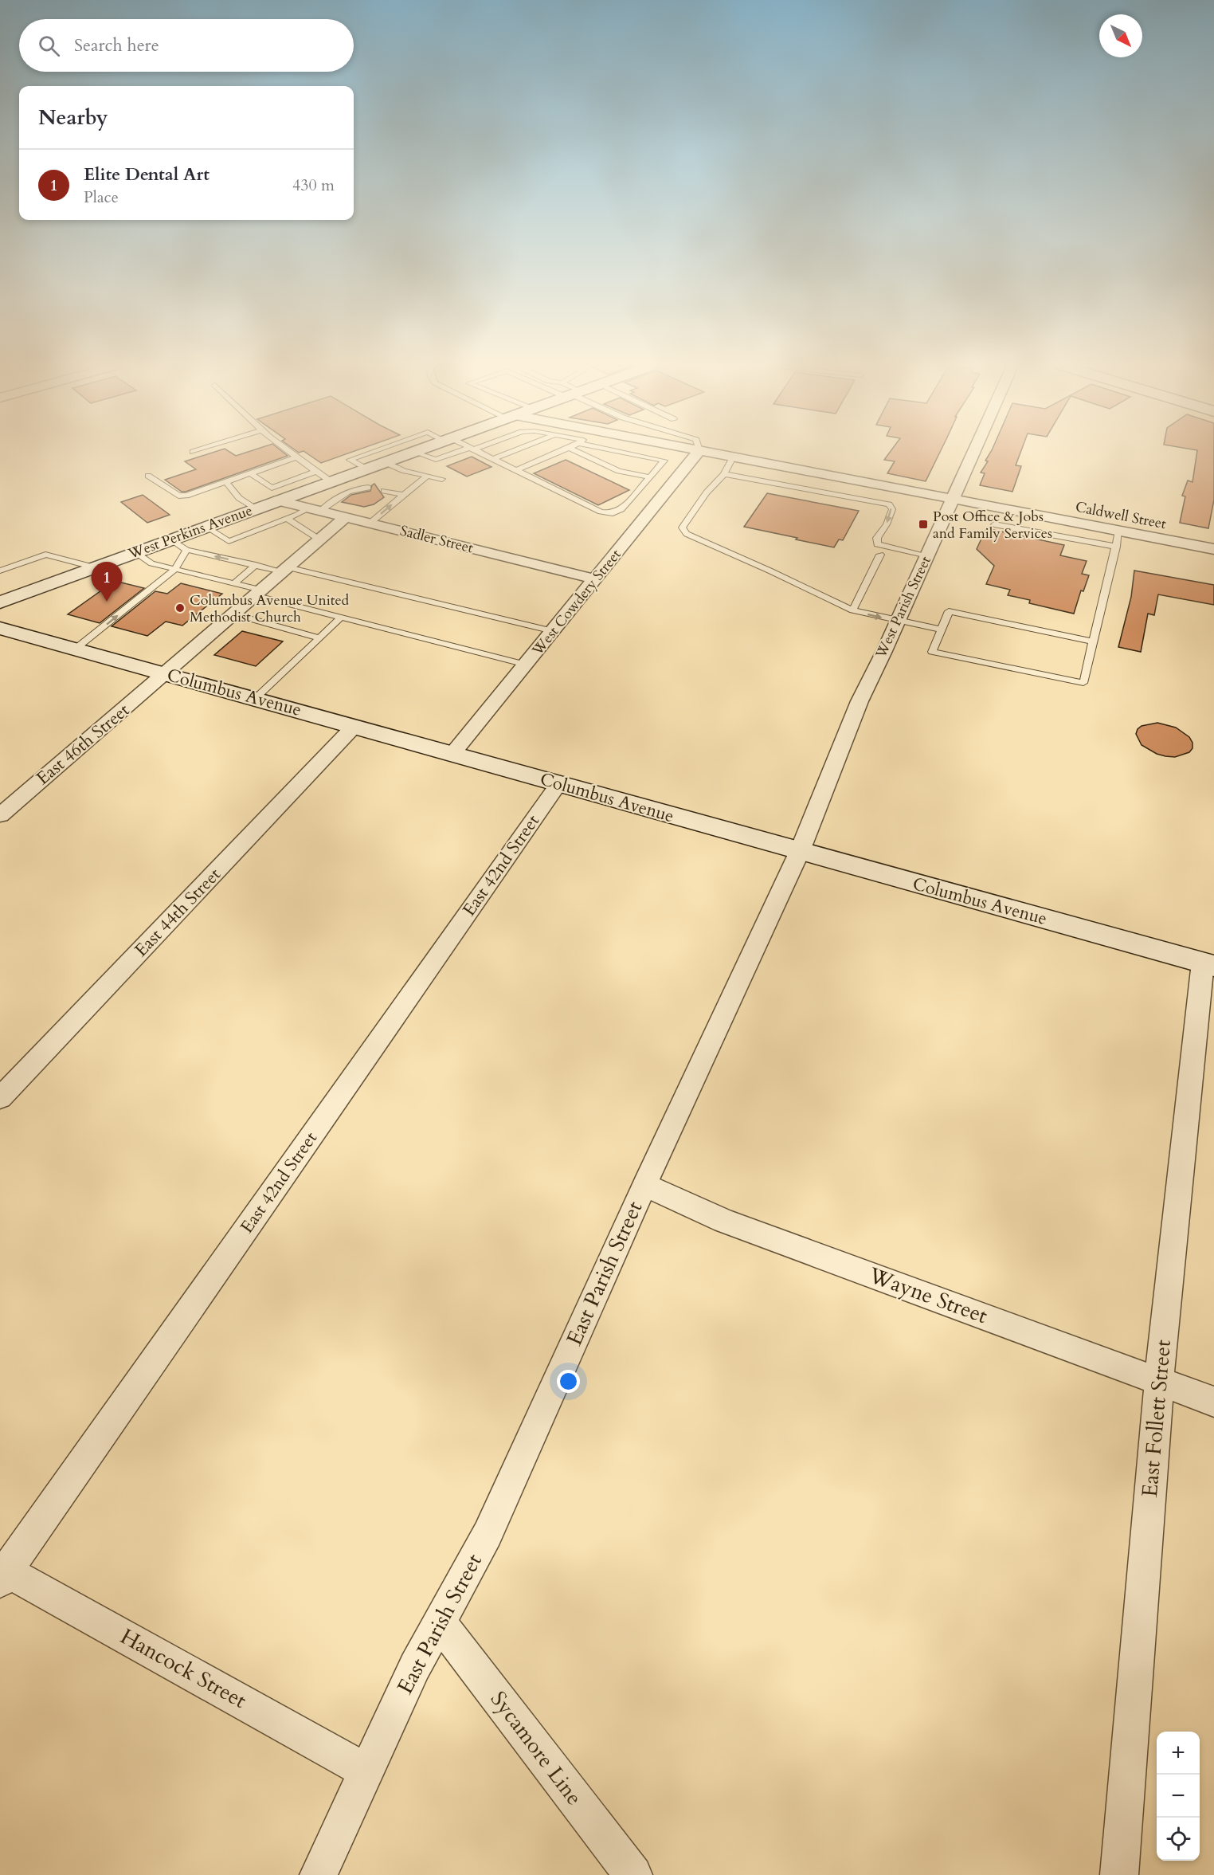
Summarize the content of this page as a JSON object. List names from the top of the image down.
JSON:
{
  "streets": {
    "main road": ["West Perkins Avenue", "Columbus Avenue"],
    "street": [
      "Caldwell Street",
      "Sadler Street",
      "West Cowdery Street",
      "West Parish Street",
      "East 46th Street",
      "East 42nd Street",
      "East 44th Street",
      "East Parish Street",
      "Wayne Street",
      "East Follett Street",
      "Hancock Street",
      "Sycamore Line"
    ]
  },
  "crossings": [
    ["Caldwell Street", "West Parish Street"],
    ["West Perkins Avenue", "Sadler Street"],
    ["Sadler Street", "West Cowdery Street"],
    ["Sadler Street", "East 46th Street"],
    ["West Cowdery Street", "Columbus Avenue"],
    ["West Parish Street", "Columbus Avenue"],
    ["West Parish Street", "East Parish Street"],
    ["Columbus Avenue", "East 46th Street"],
    ["Columbus Avenue", "East 42nd Street"],
    ["Columbus Avenue", "East 44th Street"],
    ["Columbus Avenue", "East Parish Street"],
    ["Columbus Avenue", "East Follett Street"],
    ["East 42nd Street", "Hancock Street"],
    ["East Parish Street", "Wayne Street"],
    ["East Parish Street", "Hancock Street"],
    ["East Parish Street", "Sycamore Line"],
    ["Wayne Street", "East Follett Street"]
  ],
  "places": {
    "transit": ["Post Office & Jobs and Family Services"],
    "other": ["Columbus Avenue United Methodist Church"]
  },
  "north": "bottom right",
  "page": {
    "search": "Search here",
    "heading": "Nearby",
    "list": [
      {
        "mark": "1",
        "name": "Elite Dental Art",
        "note": "Place",
        "value": "430 m"
      }
    ],
    "pins": "1",
    "map_buttons": ["+", "−"]
  }
}
